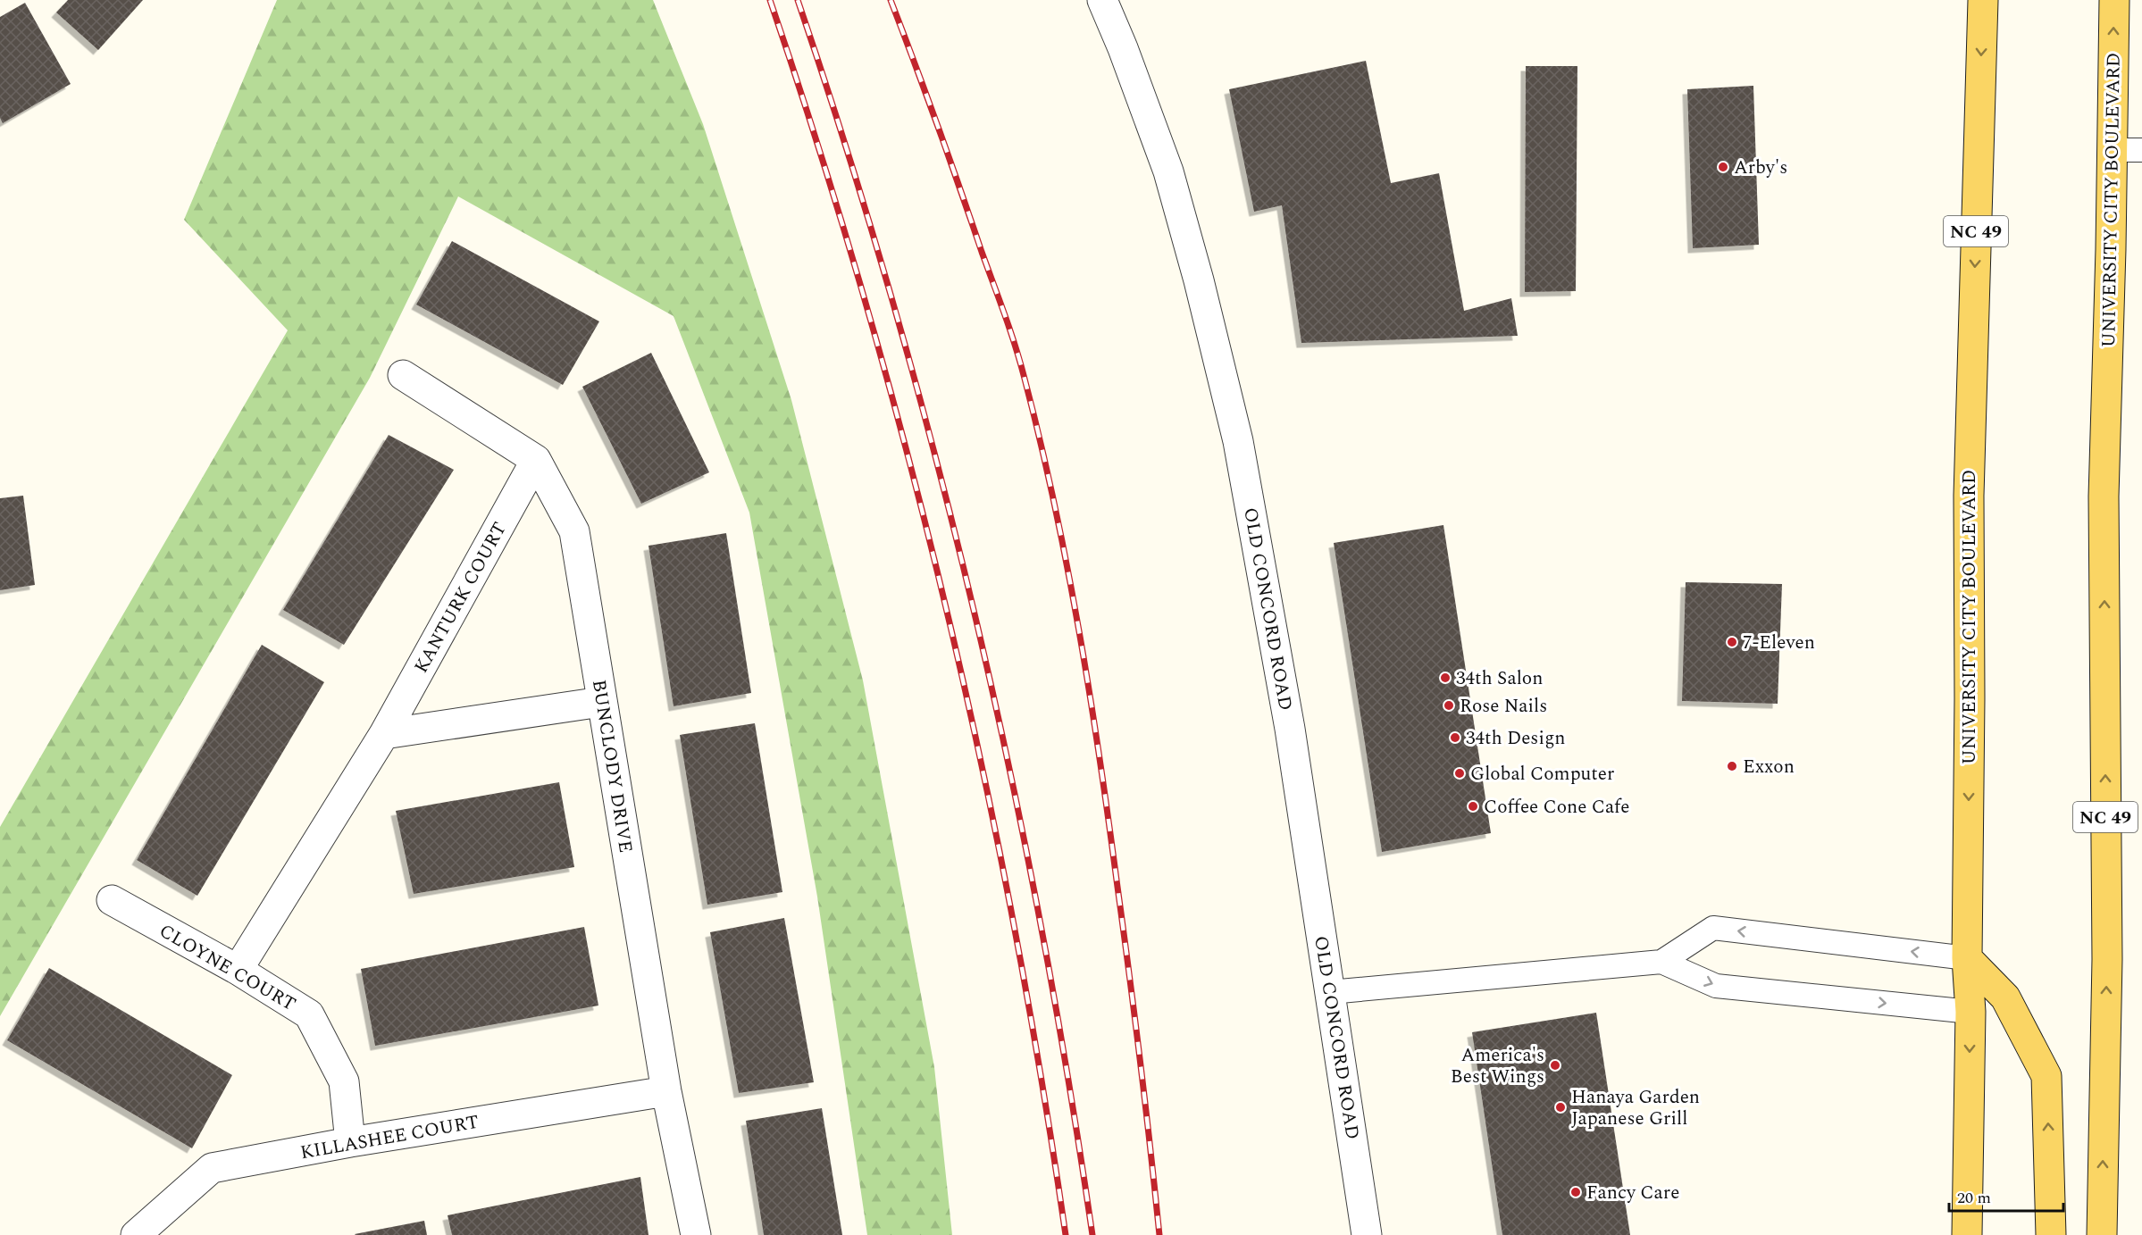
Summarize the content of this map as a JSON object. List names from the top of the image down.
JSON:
{
  "streets": {
    "main road": ["UNIVERSITY CITY BOULEVARD", "NC 49"],
    "street": [
      "KANTURK COURT",
      "OLD CONCORD ROAD",
      "BUNCLODY DRIVE",
      "CLOYNE COURT",
      "KILLASHEE COURT"
    ]
  },
  "crossings": [
    ["KANTURK COURT", "BUNCLODY DRIVE"],
    ["KANTURK COURT", "CLOYNE COURT"],
    ["BUNCLODY DRIVE", "KILLASHEE COURT"],
    ["CLOYNE COURT", "KILLASHEE COURT"]
  ],
  "places": [
    "Arby's",
    "7-Eleven",
    "34th Salon",
    "Rose Nails",
    "34th Design",
    "Exxon",
    "Global Computer",
    "Coffee Cone Cafe",
    "America's Best Wings",
    "Hanaya Garden Japanese Grill",
    "Fancy Care"
  ],
  "scale_bar": "20 m"
}
